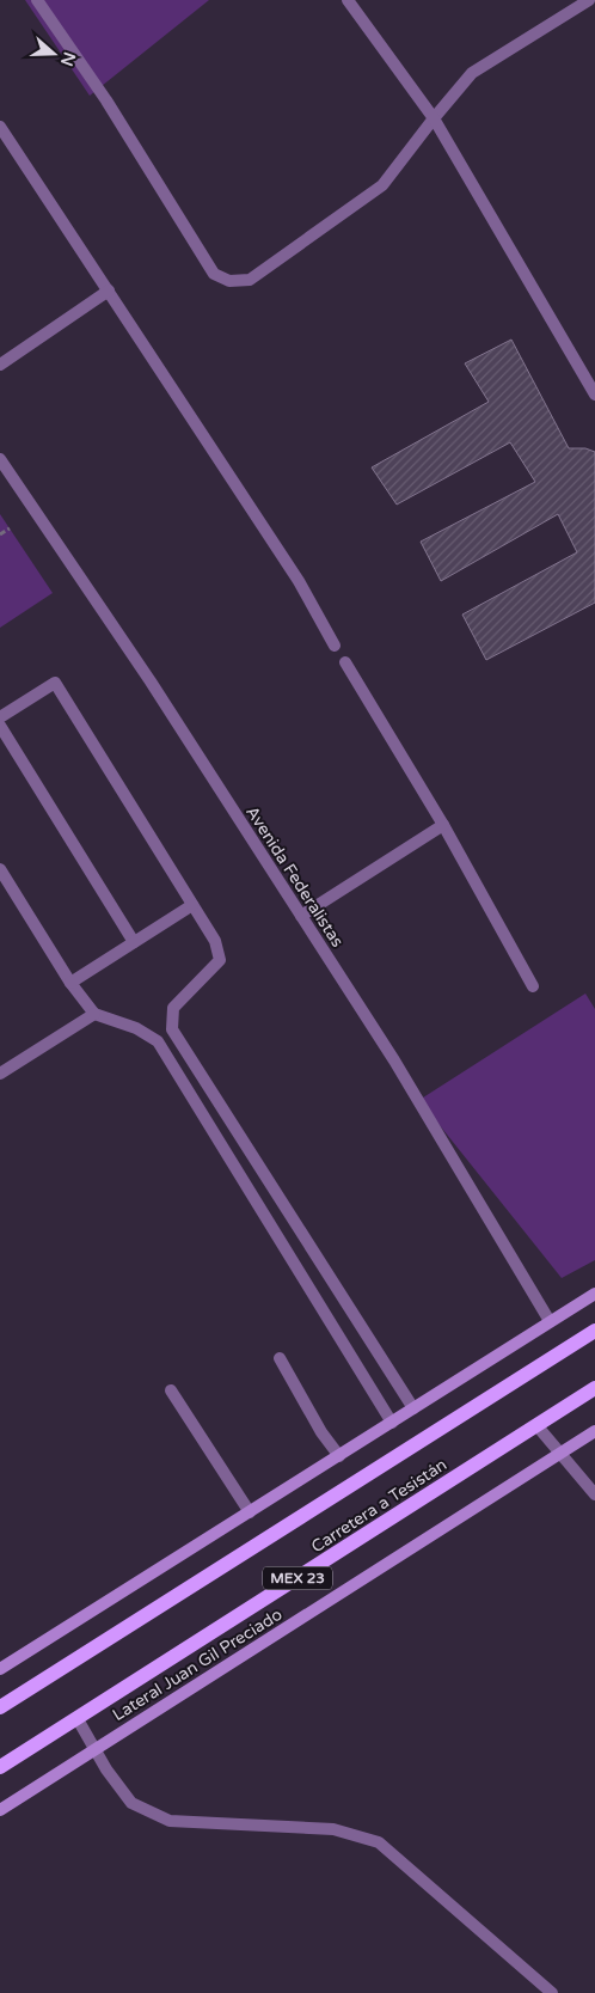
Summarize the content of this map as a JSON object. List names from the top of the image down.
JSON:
{
  "streets": {
    "main road": ["Carretera a Tesistán", "MEX 23", "Lateral Juan Gil Preciado"],
    "street": ["Avenida Federalistas"]
  },
  "north": "right"
}
